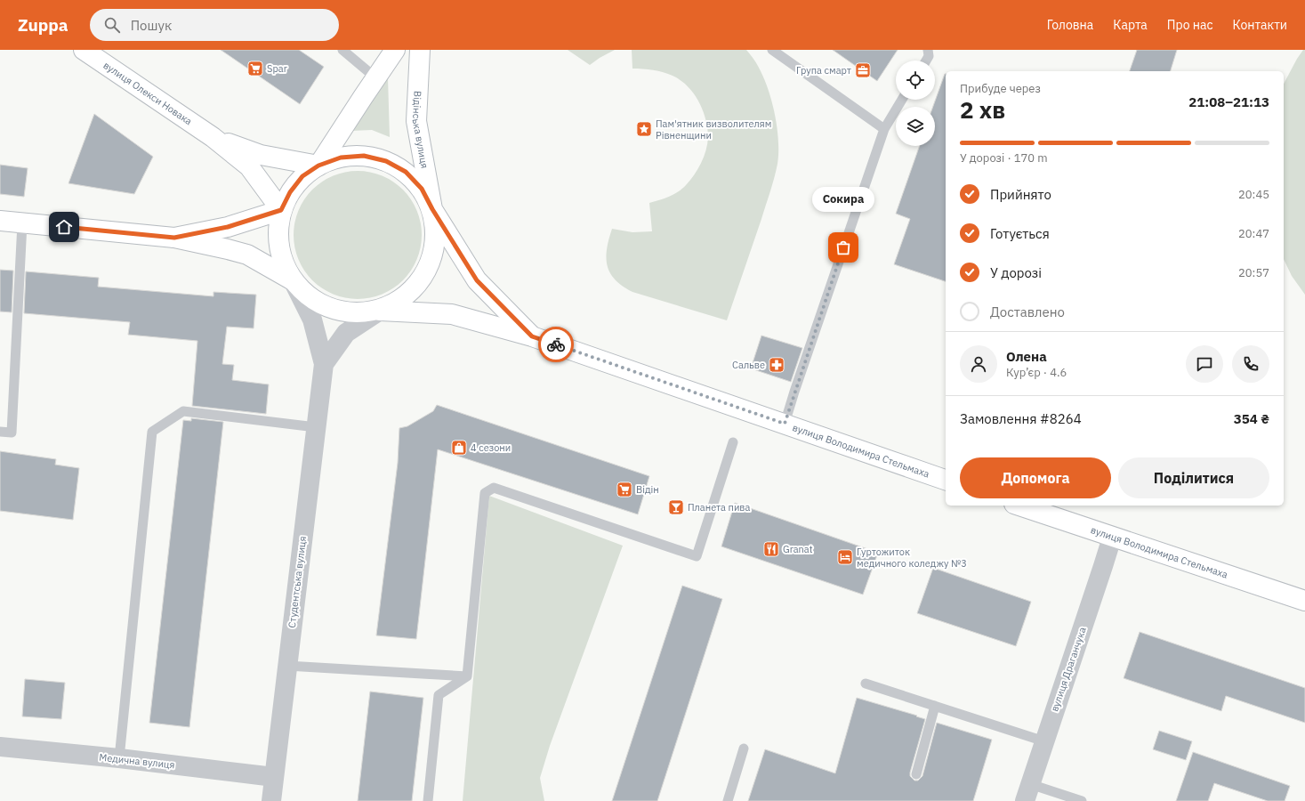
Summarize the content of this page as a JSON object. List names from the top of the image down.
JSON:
{
  "streets": {
    "main road": ["вулиця Олекси Новака", "Відінська вулиця", "вулиця Володимира Стельмаха"],
    "street": ["Студентська вулиця", "вулиця Драганчука", "Медична вулиця"]
  },
  "crossings": [
    ["Відінська вулиця", "вулиця Володимира Стельмаха"],
    ["вулиця Володимира Стельмаха", "вулиця Драганчука"],
    ["Студентська вулиця", "Медична вулиця"]
  ],
  "places": {
    "supermarket": ["Spar", "Відін"],
    "office": ["Група смарт"],
    "place": ["Пам'ятник визволителям Рівненщини"],
    "other": ["Сокира"],
    "pharmacy": ["Сальве"],
    "shop": ["4 сезони"],
    "bar": ["Планета пива"],
    "restaurant": ["Granat"],
    "hotel": ["Гуртожиток медичного коледжу №3"]
  },
  "page": {
    "header": "Zuppa",
    "search": "Пошук",
    "nav": [
      "Головна",
      "Карта",
      "Про нас",
      "Контакти"
    ],
    "heading": ["2 хв", "Прибуде через", "21:08–21:13"],
    "panel": [
      "Олена",
      "Кур’єр · 4.6",
      "Замовлення #8264",
      "354 ₴"
    ],
    "bar": "У дорозі · 170 m",
    "list": [
      ["Прийнято", "20:45"],
      ["Готується", "20:47"],
      ["У дорозі", "20:57"],
      "Доставлено"
    ],
    "bubble": "Сокира",
    "buttons": ["Допомога", "Поділитися"]
  }
}
